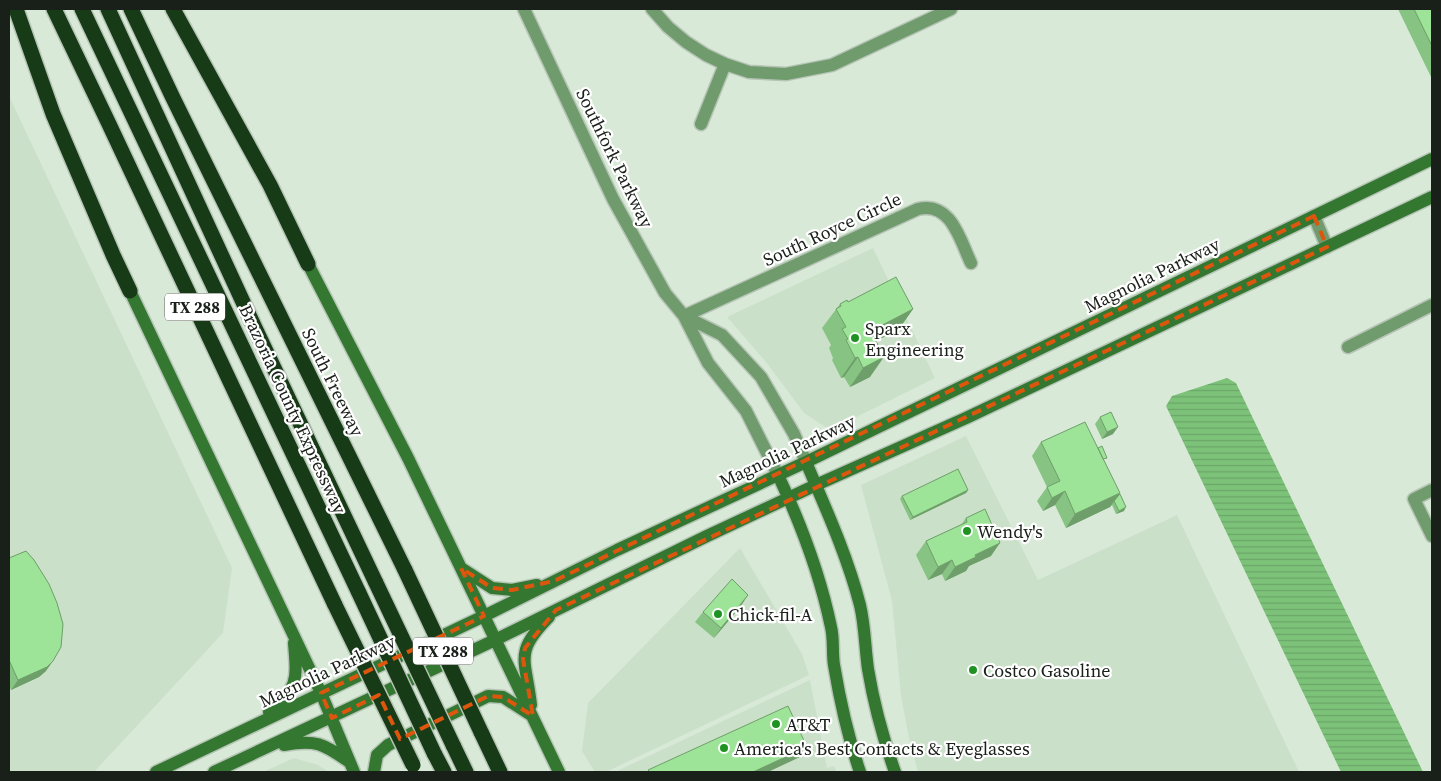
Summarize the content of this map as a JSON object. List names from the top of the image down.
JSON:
{
  "streets": {
    "highway": ["TX 288", "South Freeway", "Brazoria County Expressway"],
    "main road": ["Magnolia Parkway"],
    "street": ["Southfork Parkway", "South Royce Circle"]
  },
  "crossings": [
    ["Southfork Parkway", "South Royce Circle"],
    ["Southfork Parkway", "Magnolia Parkway"]
  ],
  "places": [
    "Sparx Engineering",
    "Wendy's",
    "Chick-fil-A",
    "Costco Gasoline",
    "AT&T",
    "America's Best Contacts & Eyeglasses"
  ]
}
